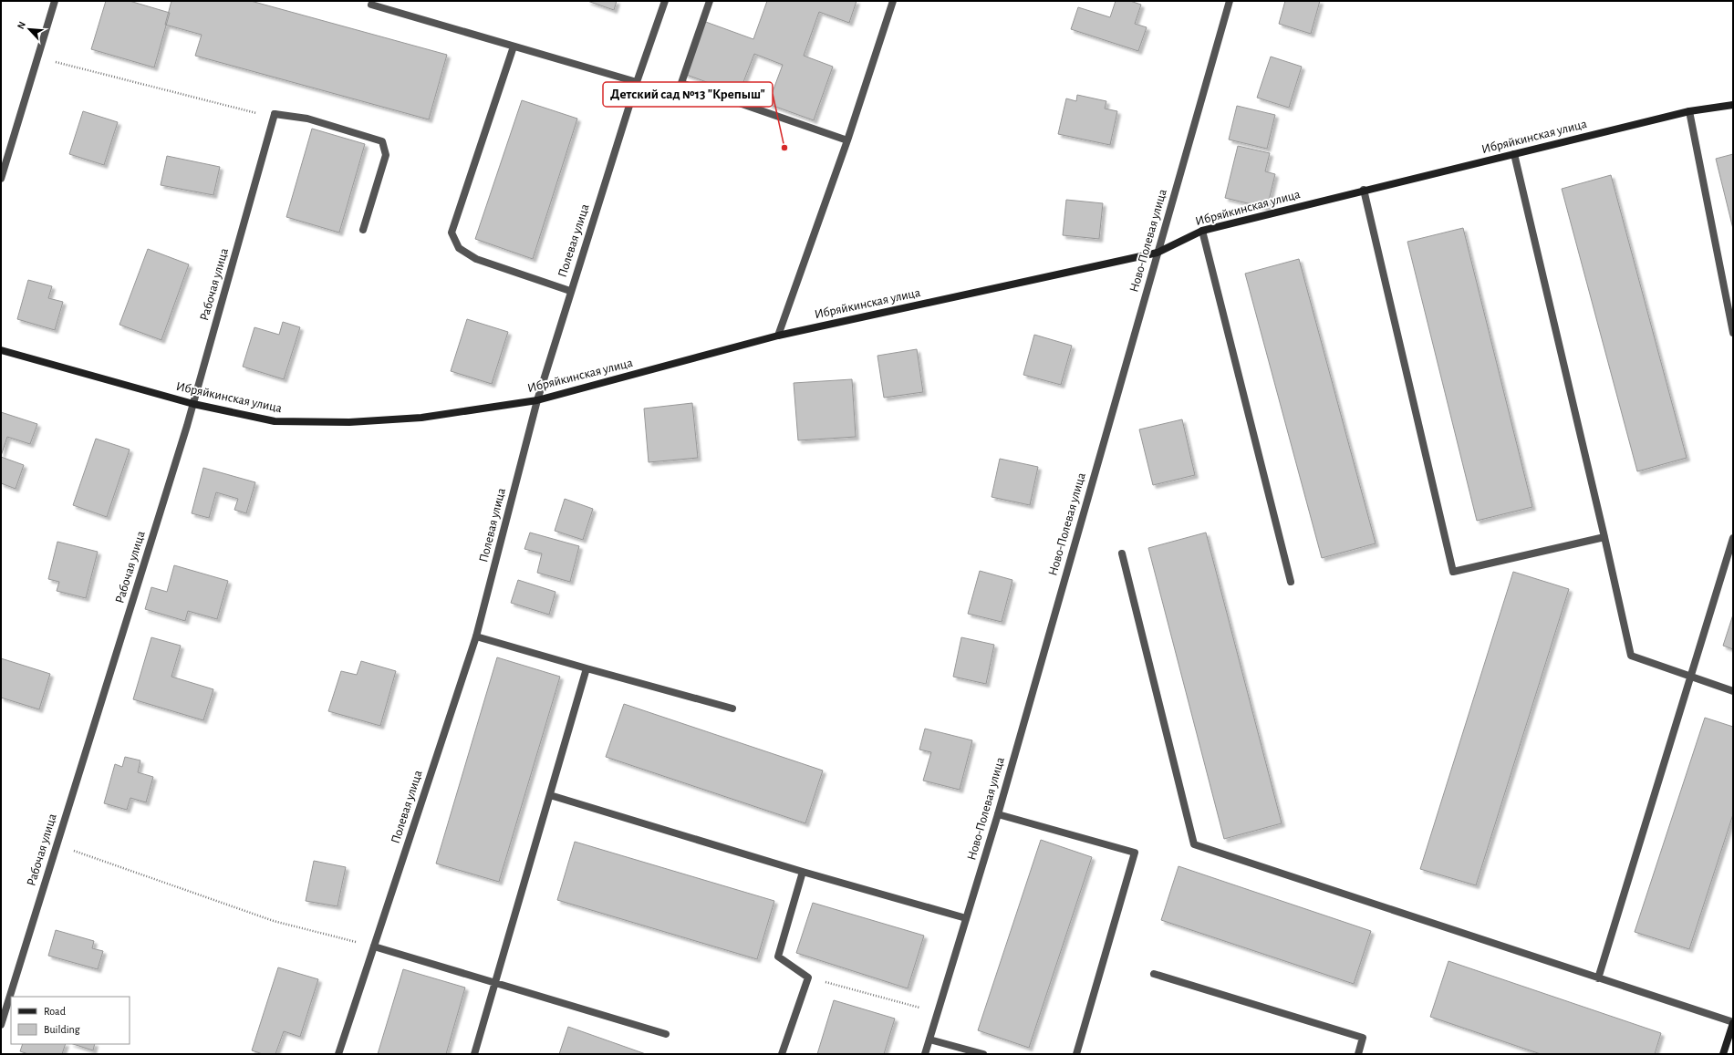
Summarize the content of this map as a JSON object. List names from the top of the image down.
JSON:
{
  "streets": {
    "street": [
      "Ибряйкинская улица",
      "Полевая улица",
      "Ново-Полевая улица",
      "Рабочая улица"
    ]
  },
  "crossings": [
    ["Ибряйкинская улица", "Полевая улица"],
    ["Ибряйкинская улица", "Ново-Полевая улица"],
    ["Ибряйкинская улица", "Рабочая улица"]
  ],
  "places": ["Детский сад №13 \"Крепыш\""],
  "legend": ["Road", "Building"],
  "north": "top left"
}
